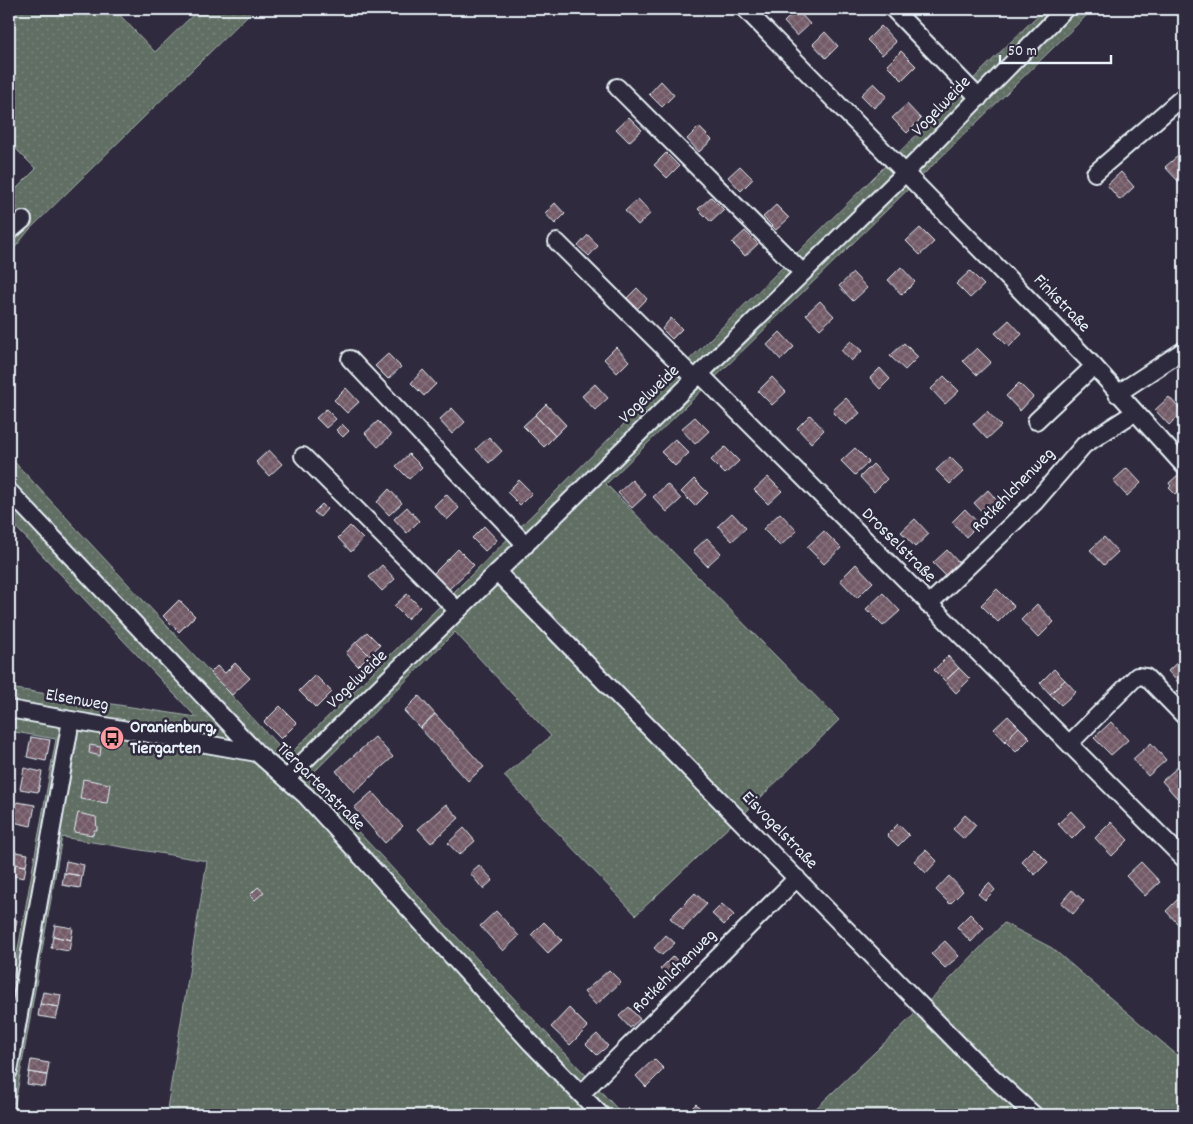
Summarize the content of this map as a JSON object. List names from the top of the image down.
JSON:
{
  "streets": {
    "street": [
      "Vogelweide",
      "Finkstraße",
      "Rotkehlchenweg",
      "Drosselstraße",
      "Elsenweg",
      "Tiergartenstraße",
      "Eisvogelstraße"
    ]
  },
  "crossings": [
    ["Vogelweide", "Finkstraße"],
    ["Vogelweide", "Drosselstraße"],
    ["Vogelweide", "Tiergartenstraße"],
    ["Vogelweide", "Eisvogelstraße"],
    ["Finkstraße", "Rotkehlchenweg"],
    ["Rotkehlchenweg", "Drosselstraße"],
    ["Rotkehlchenweg", "Tiergartenstraße"],
    ["Rotkehlchenweg", "Eisvogelstraße"],
    ["Elsenweg", "Tiergartenstraße"]
  ],
  "places": {
    "bus stop": ["Oranienburg, Tiergarten"]
  },
  "scale_bar": "50 m"
}
